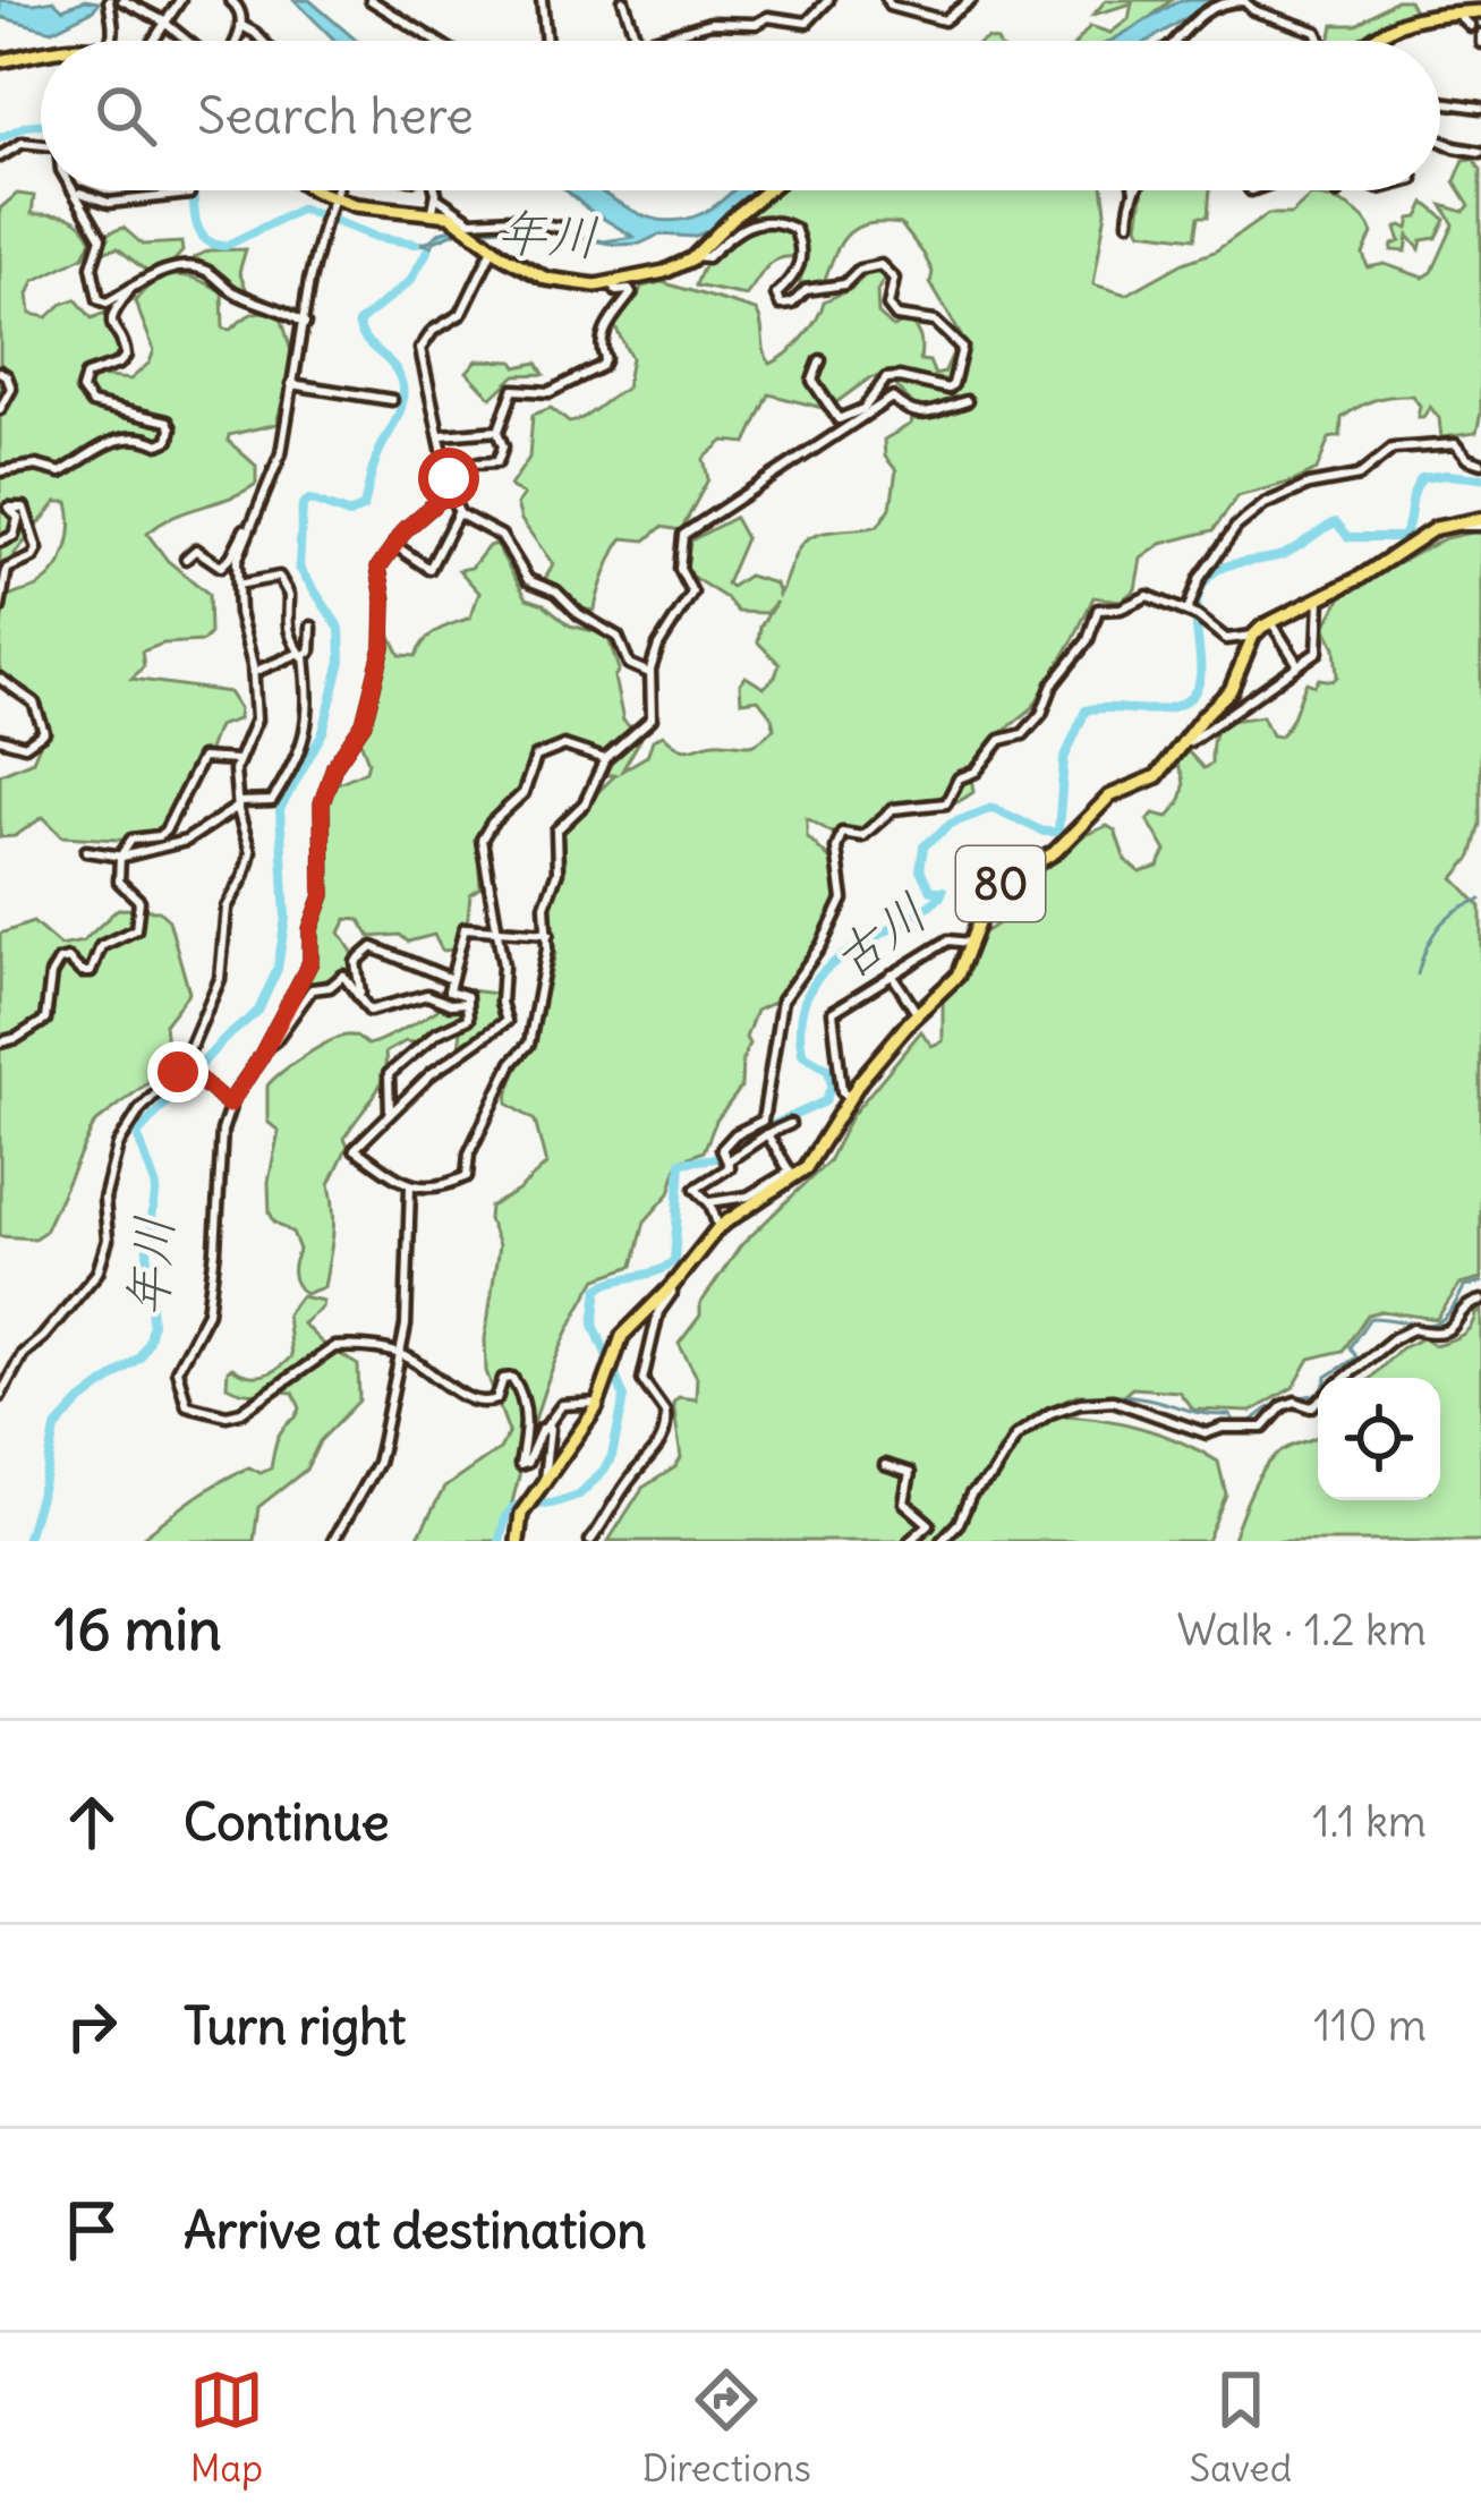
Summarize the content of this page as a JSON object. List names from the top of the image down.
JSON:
{
  "streets": {
    "main road": ["80"]
  },
  "water": ["年川", "古川"],
  "page": {
    "search": "Search here",
    "heading": ["16 min", "Walk · 1.2 km"],
    "list": [
      ["Continue", "1.1 km"],
      ["Turn right", "110 m"],
      "Arrive at destination"
    ],
    "nav": ["Map", "Directions", "Saved"]
  }
}
